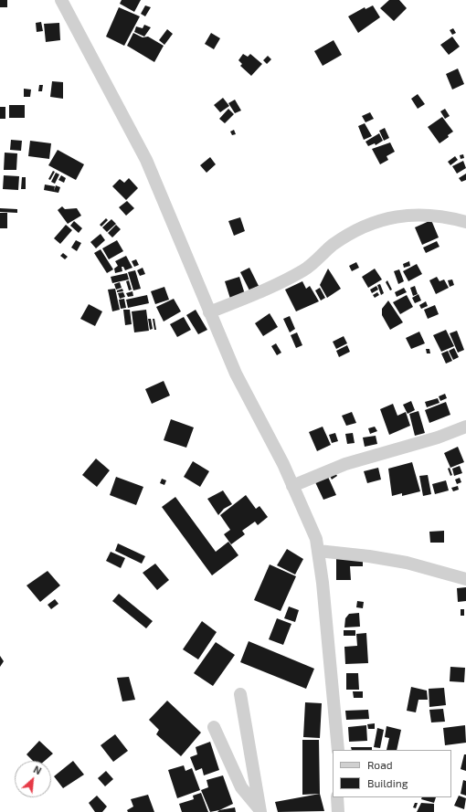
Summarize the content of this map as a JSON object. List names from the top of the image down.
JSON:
{
  "legend": ["Road", "Building"],
  "north": "top right"
}
